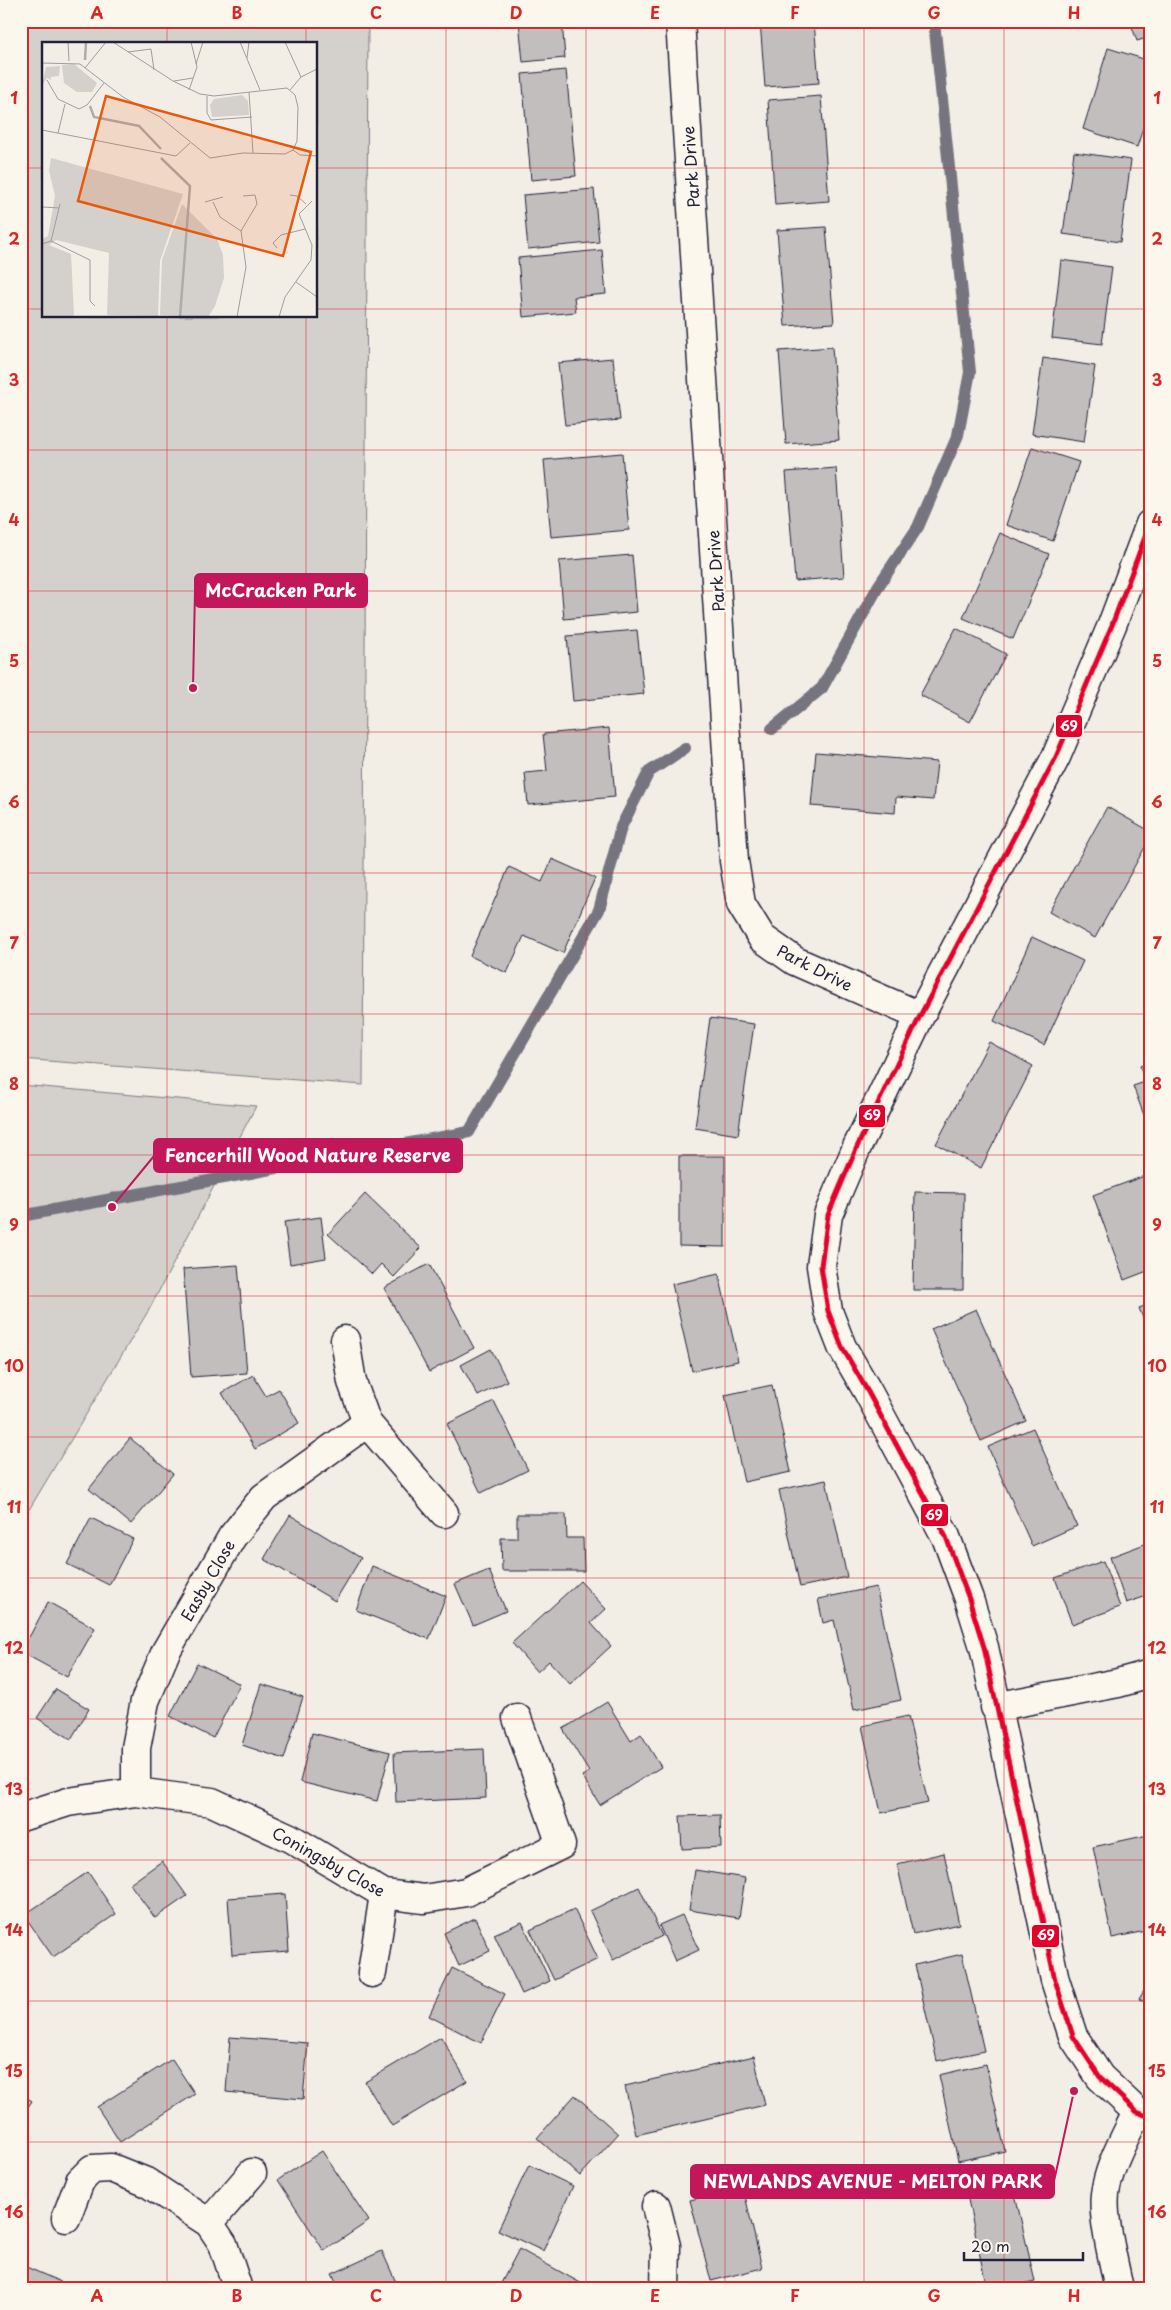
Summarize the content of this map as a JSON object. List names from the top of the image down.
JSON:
{
  "streets": {
    "street": ["Park Drive", "Easby Close", "Coningsby Close"]
  },
  "crossings": [
    ["Easby Close", "Coningsby Close"]
  ],
  "places": ["McCracken Park", "Fencerhill Wood Nature Reserve", "NEWLANDS AVENUE - MELTON PARK"],
  "lines": ["transit line 69"],
  "scale_bar": "20 m",
  "grid": {
    "columns": [
      "A",
      "B",
      "C",
      "D",
      "E",
      "F",
      "G",
      "H"
    ],
    "rows": [
      "1",
      "2",
      "3",
      "4",
      "5",
      "6",
      "7",
      "8",
      "9",
      "10",
      "11",
      "12",
      "13",
      "14",
      "15",
      "16"
    ]
  }
}
